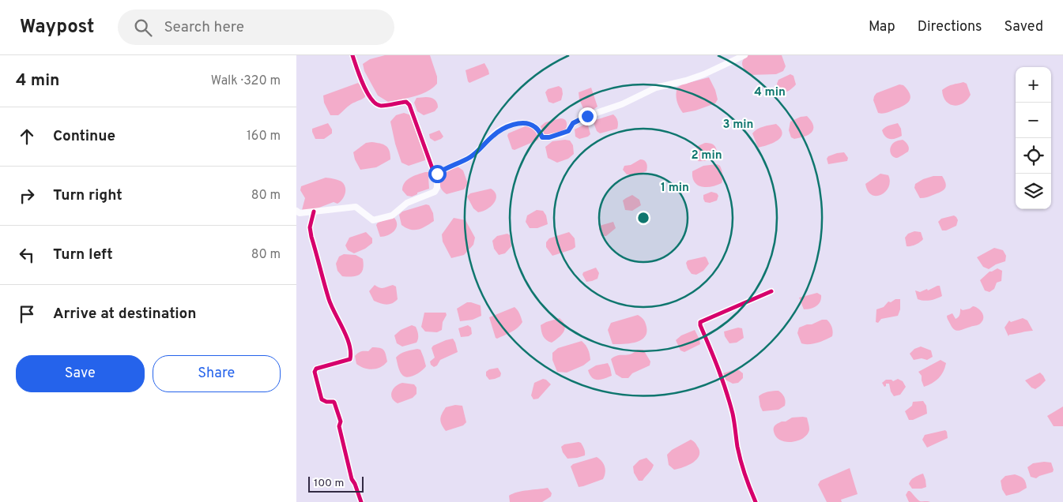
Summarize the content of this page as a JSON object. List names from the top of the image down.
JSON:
{
  "scale_bar": "100 m",
  "page": {
    "header": "Waypost",
    "search": "Search here",
    "nav": ["Map", "Directions", "Saved"],
    "heading": ["4 min", "Walk · 320 m"],
    "map_buttons": ["+", "−"],
    "list": [
      ["Continue", "160 m"],
      ["Turn right", "80 m"],
      ["Turn left", "80 m"],
      "Arrive at destination"
    ],
    "buttons": ["Save", "Share"],
    "scale": "100 m"
  },
  "rings": [
    "4 min",
    "3 min",
    "2 min",
    "1 min"
  ]
}
